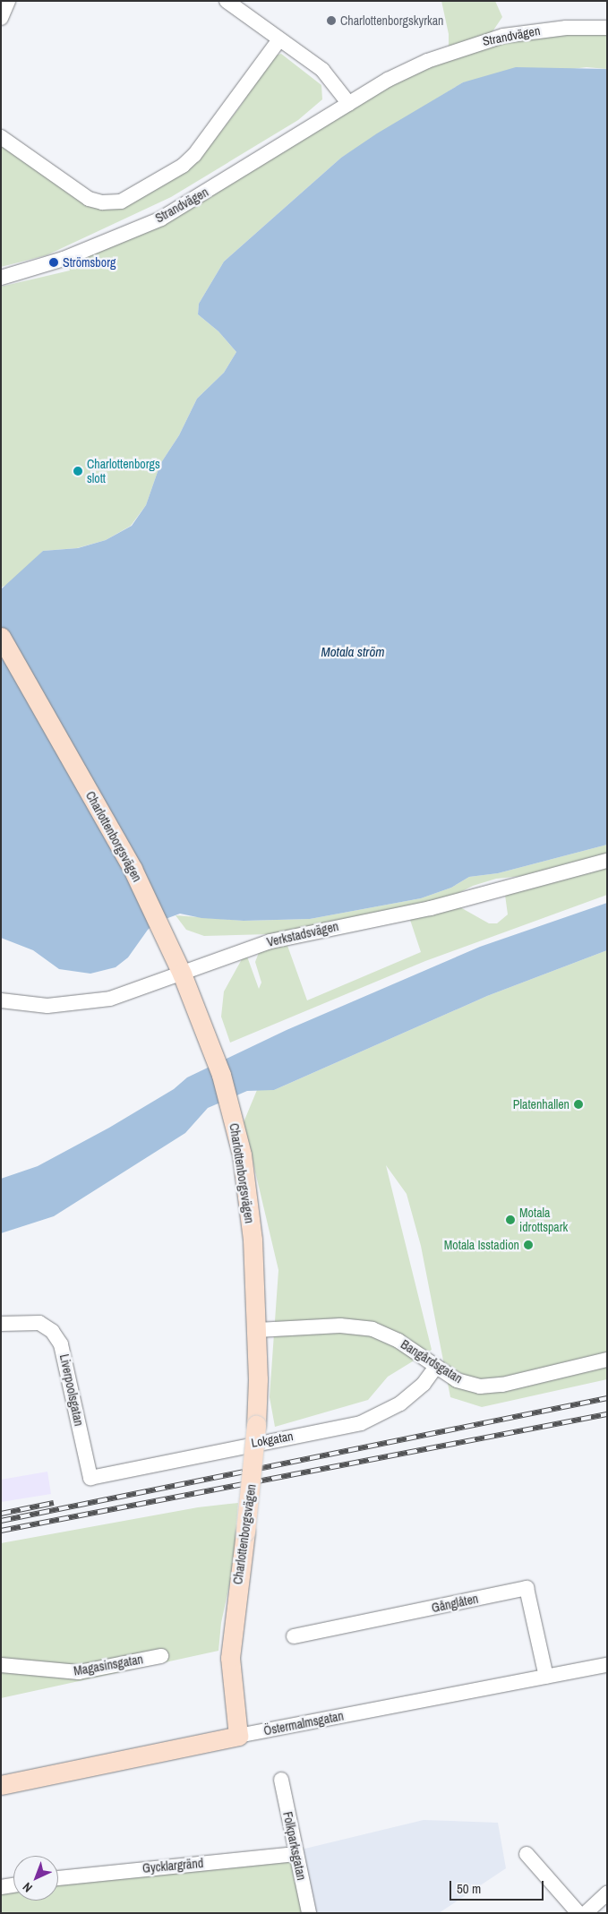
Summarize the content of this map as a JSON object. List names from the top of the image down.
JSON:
{
  "streets": {
    "main road": ["Charlottenborgsvägen", "Östermalmsgatan"],
    "street": [
      "Strandvägen",
      "Verkstadsvägen",
      "Bangårdsgatan",
      "Liverpoolsgatan",
      "Lokgatan",
      "Gånglåten",
      "Magasinsgatan",
      "Folkparksgatan",
      "Gycklargränd"
    ]
  },
  "crossings": [
    ["Charlottenborgsvägen", "Verkstadsvägen"],
    ["Charlottenborgsvägen", "Bangårdsgatan"],
    ["Charlottenborgsvägen", "Östermalmsgatan"],
    ["Bangårdsgatan", "Lokgatan"],
    ["Liverpoolsgatan", "Lokgatan"],
    ["Gånglåten", "Östermalmsgatan"],
    ["Folkparksgatan", "Gycklargränd"]
  ],
  "water": ["Motala ström"],
  "places": [
    "Charlottenborgskyrkan",
    "Strömsborg",
    "Charlottenborgs slott",
    "Platenhallen",
    "Motala idrottspark",
    "Motala Isstadion"
  ],
  "scale_bar": "50 m",
  "north": "bottom left"
}
